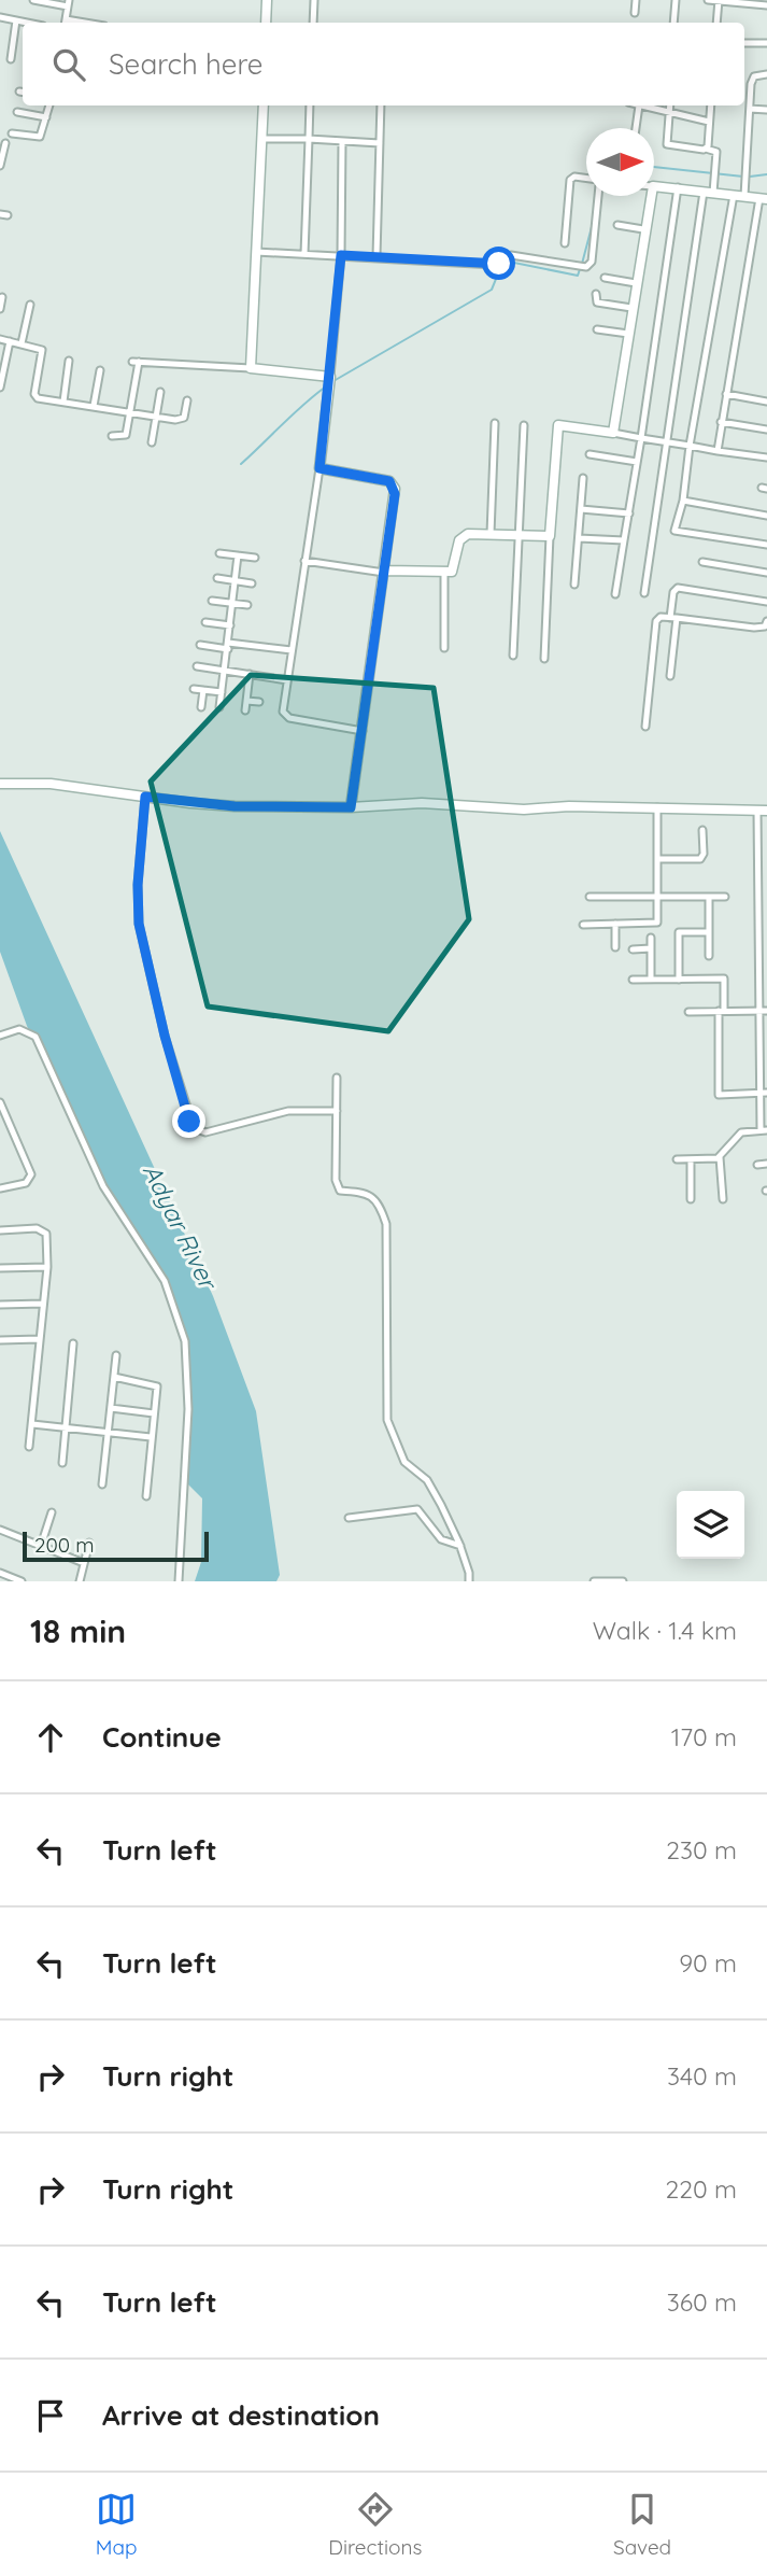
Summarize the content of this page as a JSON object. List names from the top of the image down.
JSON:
{
  "water": ["Adyar River"],
  "scale_bar": "200 m",
  "north": "right",
  "page": {
    "search": "Search here",
    "scale": "200 m",
    "heading": ["18 min", "Walk · 1.4 km"],
    "list": [
      ["Continue", "170 m"],
      ["Turn left", "230 m"],
      ["Turn left", "90 m"],
      ["Turn right", "340 m"],
      ["Turn right", "220 m"],
      ["Turn left", "360 m"],
      "Arrive at destination"
    ],
    "nav": ["Map", "Directions", "Saved"]
  }
}
